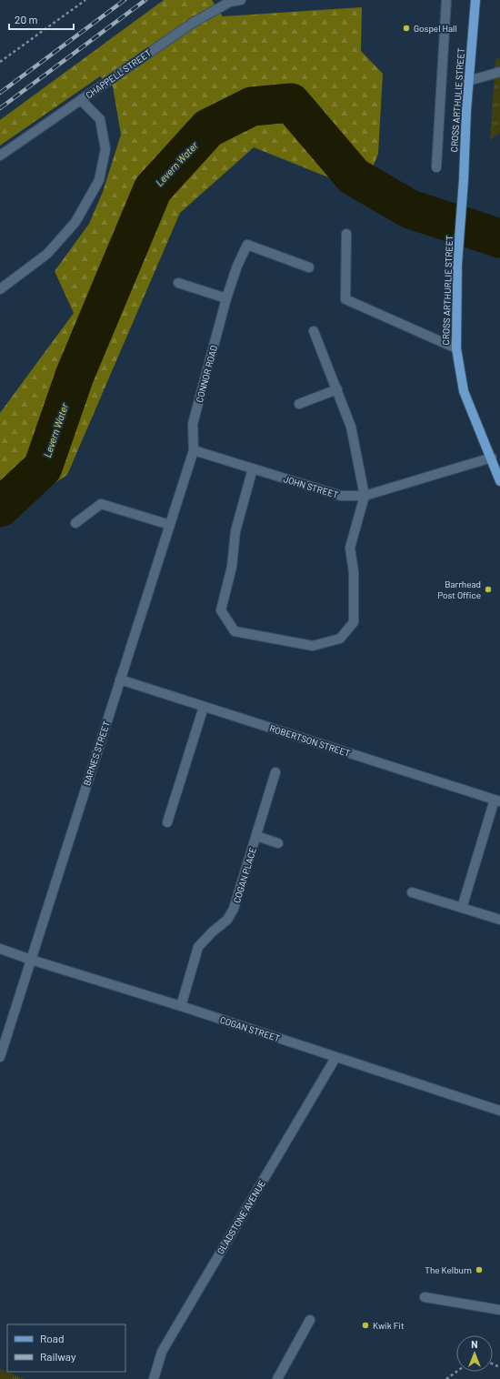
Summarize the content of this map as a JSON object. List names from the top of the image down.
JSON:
{
  "streets": {
    "main road": ["CROSS ARTHULIE STREET", "CROSS ARTHURLIE STREET"],
    "street": [
      "CHAPPELL STREET",
      "CONNOR ROAD",
      "JOHN STREET",
      "ROBERTSON STREET",
      "BARNES STREET",
      "COGAN PLACE",
      "COGAN STREET",
      "GLADSTONE AVENUE"
    ]
  },
  "crossings": [
    ["CROSS ARTHULIE STREET", "CROSS ARTHURLIE STREET"],
    ["CROSS ARTHURLIE STREET", "JOHN STREET"],
    ["CONNOR ROAD", "JOHN STREET"],
    ["CONNOR ROAD", "BARNES STREET"],
    ["JOHN STREET", "BARNES STREET"],
    ["ROBERTSON STREET", "BARNES STREET"],
    ["BARNES STREET", "COGAN STREET"],
    ["COGAN PLACE", "COGAN STREET"],
    ["COGAN STREET", "GLADSTONE AVENUE"]
  ],
  "water": ["Levern Water"],
  "places": [
    "Gospel Hall",
    "Barrhead Post Office",
    "The Kelburn",
    "Kwik Fit"
  ],
  "legend": ["Road", "Railway"],
  "scale_bar": "20 m",
  "north": "top"
}
